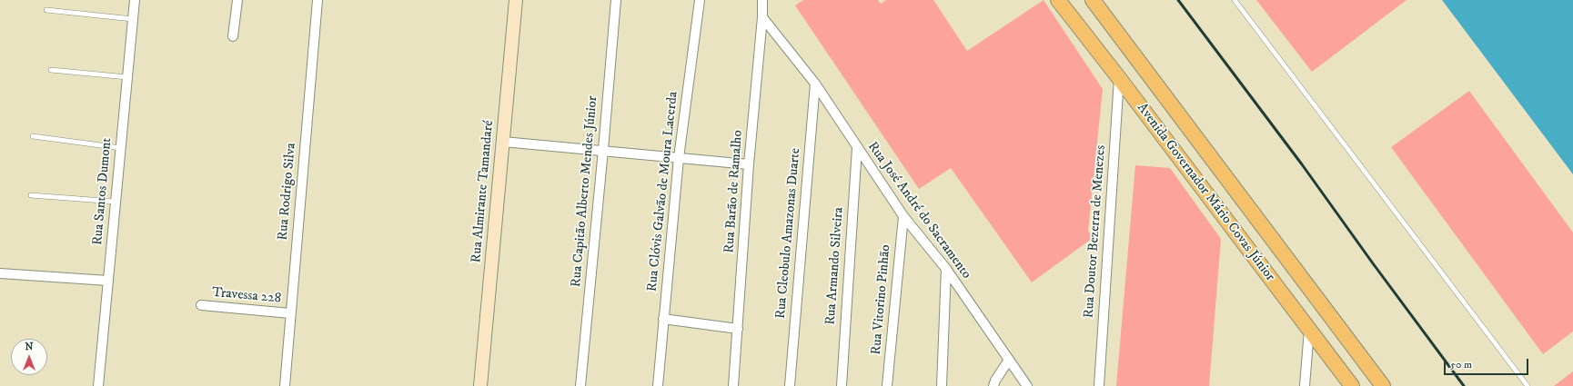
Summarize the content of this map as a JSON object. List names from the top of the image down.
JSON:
{
  "streets": {
    "main road": ["Avenida Governador Mário Covas Júnior"],
    "street": [
      "Rua Santos Dumont",
      "Rua Rodrigo Silva",
      "Rua Almirante Tamandaré",
      "Rua Capitão Alberto Mendes Júnior",
      "Rua Clóvis Galvão de Moura Lacerda",
      "Rua Barão de Ramalho",
      "Rua José André do Sacramento",
      "Rua Doutor Bezerra de Menezes",
      "Rua Cleobulo Amazonas Duarte",
      "Rua Armando Silveira",
      "Travessa 228",
      "Rua Vitorino Pinhão"
    ]
  },
  "crossings": [
    ["Rua Rodrigo Silva", "Travessa 228"],
    ["Rua Barão de Ramalho", "Rua José André do Sacramento"],
    ["Avenida Governador Mário Covas Júnior", "Rua Doutor Bezerra de Menezes"],
    ["Rua José André do Sacramento", "Rua Cleobulo Amazonas Duarte"],
    ["Rua José André do Sacramento", "Rua Armando Silveira"],
    ["Rua José André do Sacramento", "Rua Vitorino Pinhão"]
  ],
  "scale_bar": "50 m",
  "north": "top"
}
